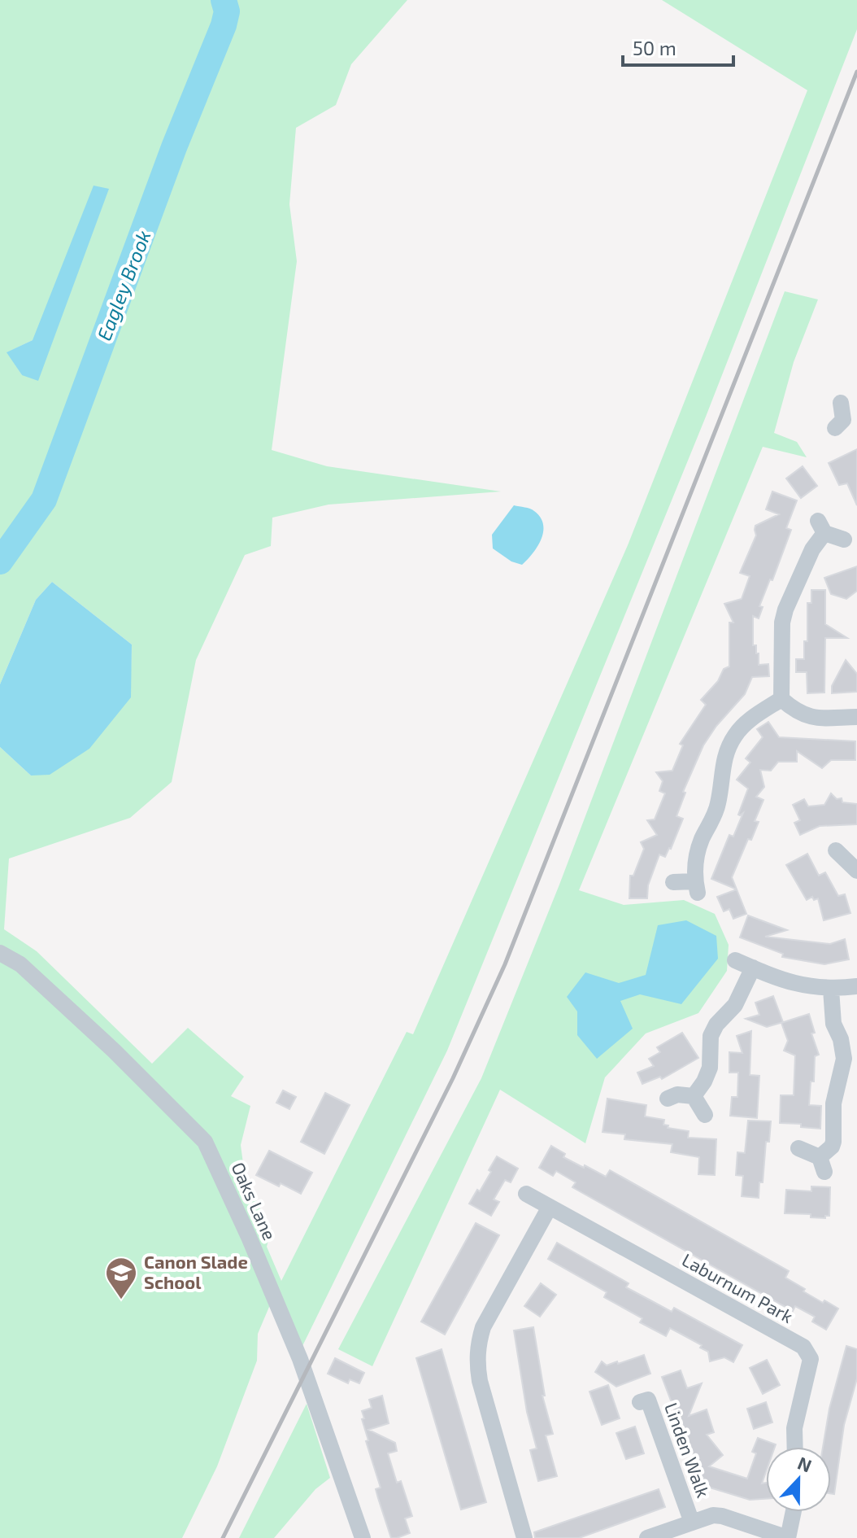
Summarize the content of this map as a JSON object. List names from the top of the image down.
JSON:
{
  "streets": {
    "street": ["Oaks Lane", "Laburnum Park", "Linden Walk"]
  },
  "water": ["Eagley Brook"],
  "places": {
    "school or university": ["Canon Slade School"]
  },
  "scale_bar": "50 m",
  "north": "top"
}
